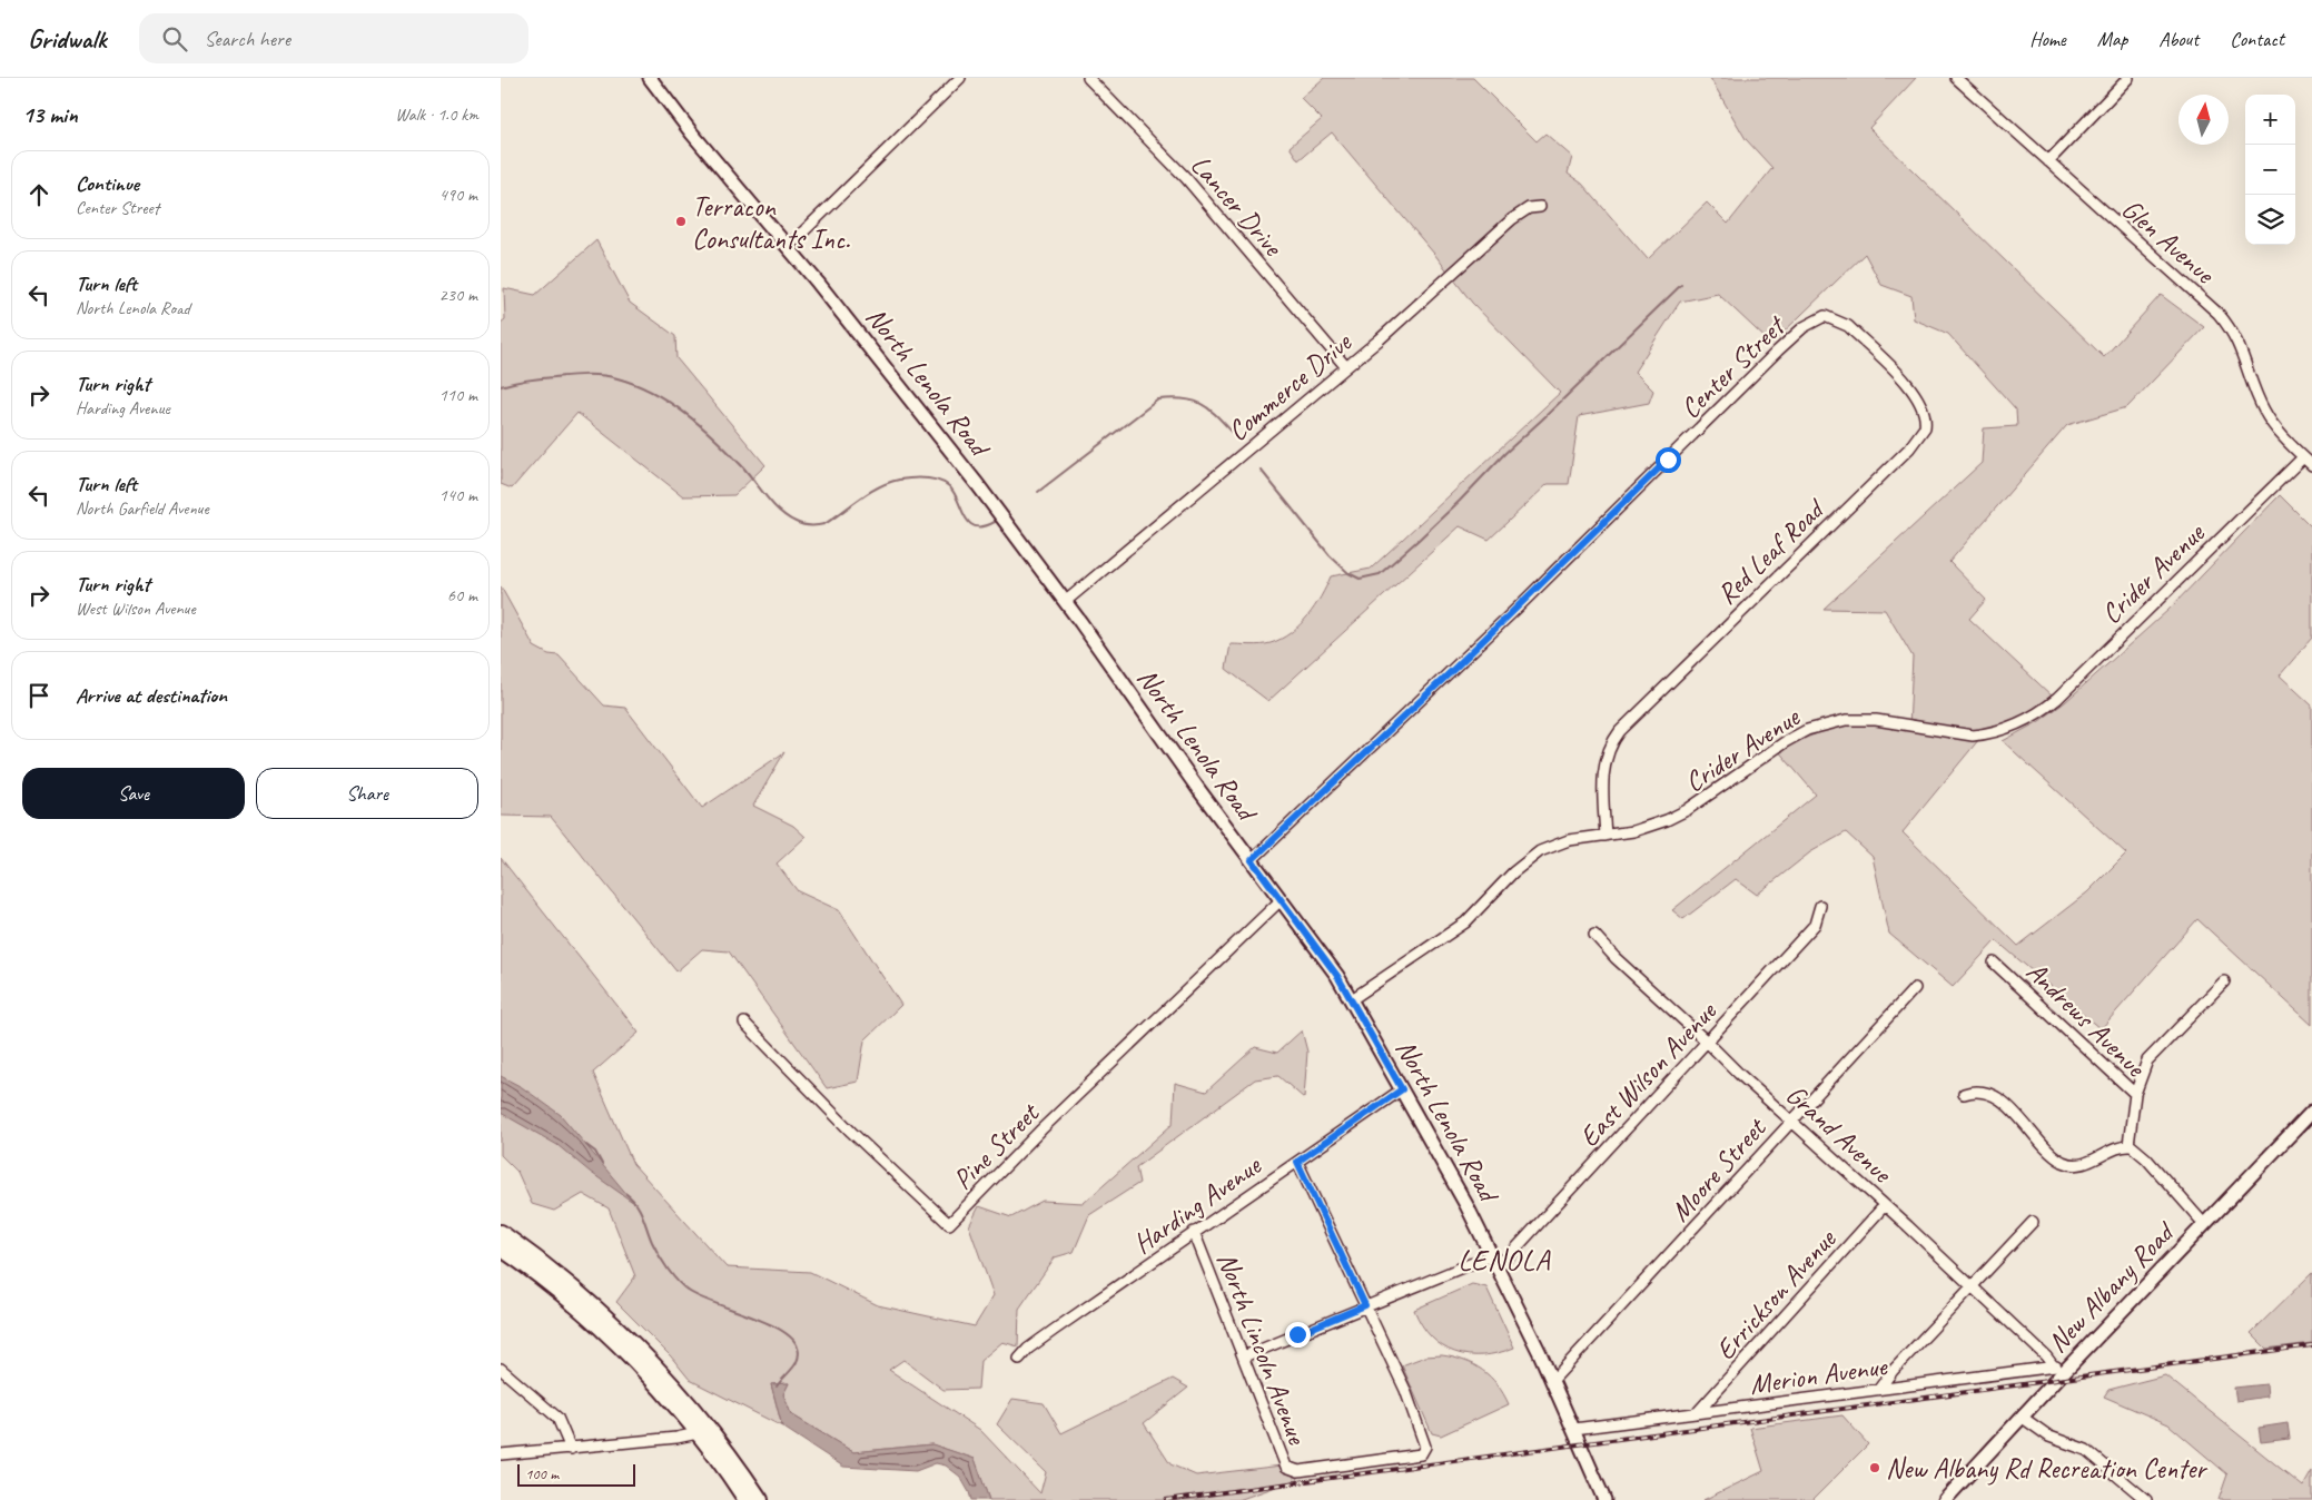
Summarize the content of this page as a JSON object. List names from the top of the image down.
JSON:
{
  "streets": {
    "main road": ["North Lenola Road", "New Albany Road"],
    "street": [
      "Lancer Drive",
      "Glen Avenue",
      "Center Street",
      "Commerce Drive",
      "Red Leaf Road",
      "Crider Avenue",
      "Andrews Avenue",
      "East Wilson Avenue",
      "Grand Avenue",
      "Pine Street",
      "Moore Street",
      "Harding Avenue",
      "Errickson Avenue",
      "North Lincoln Avenue",
      "Merion Avenue"
    ]
  },
  "crossings": [
    ["Lancer Drive", "Commerce Drive"],
    ["Glen Avenue", "Crider Avenue"],
    ["Center Street", "North Lenola Road"],
    ["Center Street", "Red Leaf Road"],
    ["North Lenola Road", "Commerce Drive"],
    ["North Lenola Road", "Crider Avenue"],
    ["North Lenola Road", "East Wilson Avenue"],
    ["North Lenola Road", "Pine Street"],
    ["North Lenola Road", "Moore Street"],
    ["North Lenola Road", "Harding Avenue"],
    ["North Lenola Road", "Merion Avenue"],
    ["Red Leaf Road", "Crider Avenue"],
    ["East Wilson Avenue", "Grand Avenue"],
    ["East Wilson Avenue", "North Lincoln Avenue"],
    ["Grand Avenue", "Moore Street"],
    ["Grand Avenue", "Errickson Avenue"],
    ["Grand Avenue", "Merion Avenue"],
    ["Harding Avenue", "North Lincoln Avenue"],
    ["New Albany Road", "Merion Avenue"],
    ["Errickson Avenue", "Merion Avenue"]
  ],
  "districts": ["LENOLA"],
  "places": ["Terracon Consultants Inc.", "New Albany Rd Recreation Center"],
  "scale_bar": "100 m",
  "north": "top",
  "page": {
    "header": "Gridwalk",
    "search": "Search here",
    "nav": [
      "Home",
      "Map",
      "About",
      "Contact"
    ],
    "heading": ["13 min", "Walk · 1.0 km"],
    "map_buttons": ["+", "−"],
    "list": [
      ["Continue", "Center Street", "490 m"],
      ["Turn left", "North Lenola Road", "230 m"],
      ["Turn right", "Harding Avenue", "110 m"],
      ["Turn left", "North Garfield Avenue", "140 m"],
      ["Turn right", "West Wilson Avenue", "60 m"],
      "Arrive at destination"
    ],
    "buttons": ["Save", "Share"],
    "scale": "100 m"
  }
}
